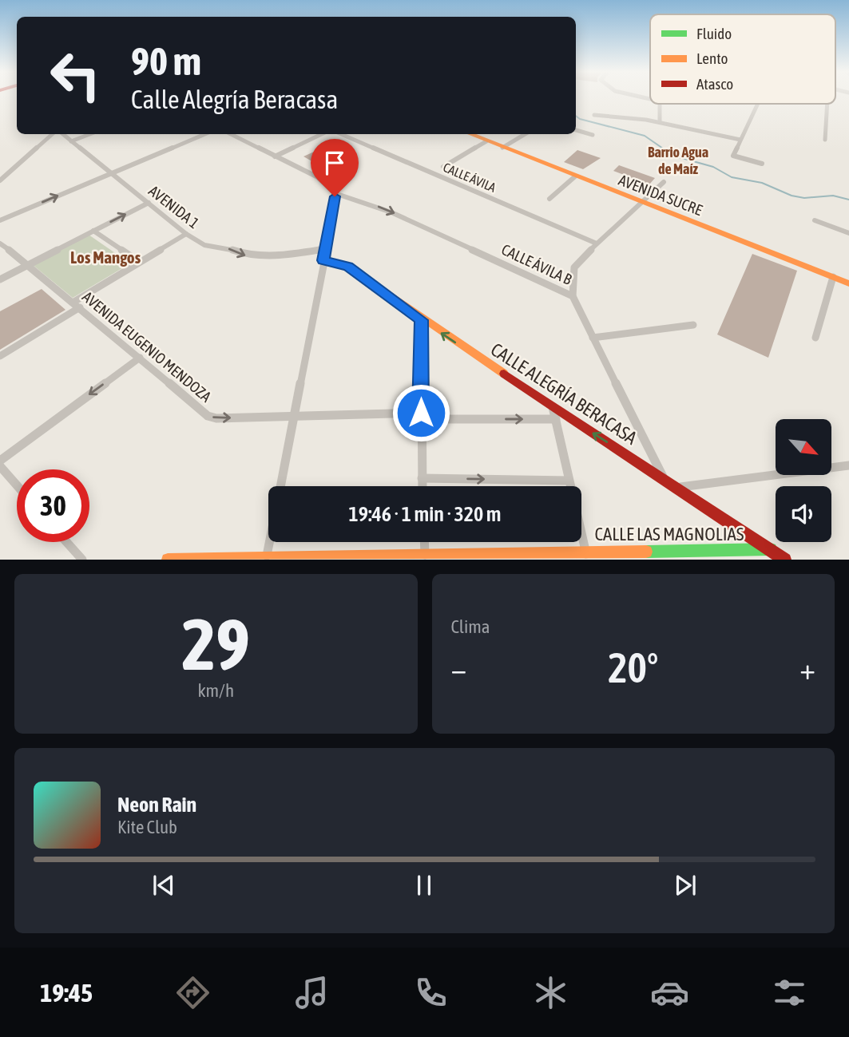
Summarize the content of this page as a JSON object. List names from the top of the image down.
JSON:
{
  "streets": {
    "street": [
      "CALLE ÁVILA",
      "AVENIDA SUCRE",
      "AVENIDA 1",
      "CALLE ÁVILA B",
      "AVENIDA EUGENIO MENDOZA",
      "CALLE ALEGRÍA BERACASA",
      "CALLE LAS MAGNOLIAS"
    ]
  },
  "crossings": [
    ["CALLE ÁVILA B", "CALLE ALEGRÍA BERACASA"],
    ["CALLE ALEGRÍA BERACASA", "CALLE LAS MAGNOLIAS"]
  ],
  "one_way": [
    "AVENIDA 1",
    "CALLE ÁVILA B",
    "AVENIDA EUGENIO MENDOZA",
    "CALLE ALEGRÍA BERACASA"
  ],
  "districts": ["Barrio Agua de Maíz", "Los Mangos"],
  "legend": ["Fluido", "Lento", "Atasco"],
  "north": "bottom right",
  "page": {
    "turn": ["90 m", "Calle Alegría Beracasa"],
    "limit": "30",
    "trip": "19:46 · 1 min · 320 m",
    "tile": [
      ["29", "km/h"],
      "Clima"
    ],
    "heat": ["−", "20°", "+"],
    "song": ["Neon Rain", "Kite Club"],
    "tabs": "19:45"
  }
}
